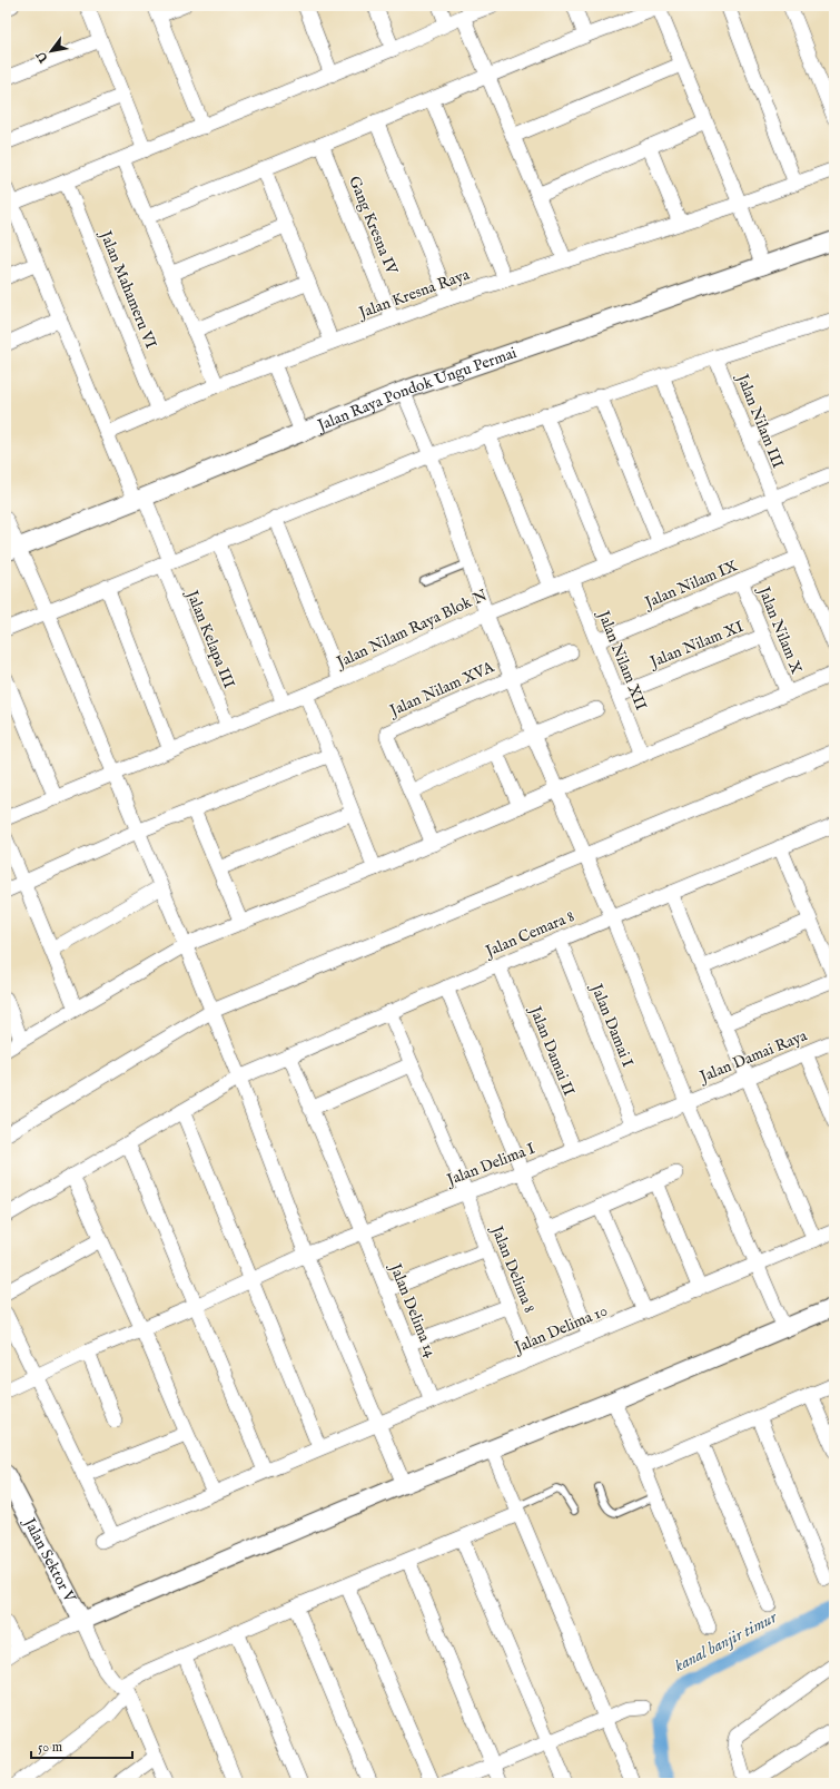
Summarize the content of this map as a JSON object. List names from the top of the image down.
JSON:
{
  "streets": {
    "street": [
      "Gang Kresna IV",
      "Jalan Mahameru VI",
      "Jalan Kresna Raya",
      "Jalan Raya Pondok Ungu Permai",
      "Jalan Nilam III",
      "Jalan Nilam IX",
      "Jalan Nilam Raya Blok N",
      "Jalan Nilam X",
      "Jalan Kelapa III",
      "Jalan Nilam XI",
      "Jalan Nilam XII",
      "Jalan Nilam XVA",
      "Jalan Cemara 8",
      "Jalan Damai I",
      "Jalan Damai II",
      "Jalan Damai Raya",
      "Jalan Delima I",
      "Jalan Delima 8",
      "Jalan Delima 14",
      "Jalan Delima 10",
      "Jalan Sektor V"
    ]
  },
  "crossings": [
    ["Gang Kresna IV", "Jalan Kresna Raya"],
    ["Jalan Mahameru VI", "Jalan Kresna Raya"],
    ["Jalan Kresna Raya", "Jalan Kelapa III"],
    ["Jalan Raya Pondok Ungu Permai", "Jalan Kelapa III"],
    ["Jalan Nilam III", "Jalan Nilam IX"],
    ["Jalan Nilam III", "Jalan Nilam Raya Blok N"],
    ["Jalan Nilam IX", "Jalan Nilam X"],
    ["Jalan Nilam IX", "Jalan Nilam XII"],
    ["Jalan Nilam Raya Blok N", "Jalan Kelapa III"],
    ["Jalan Nilam Raya Blok N", "Jalan Nilam XII"],
    ["Jalan Nilam X", "Jalan Nilam XI"],
    ["Jalan Nilam XI", "Jalan Nilam XII"],
    ["Jalan Cemara 8", "Jalan Damai I"],
    ["Jalan Cemara 8", "Jalan Damai II"],
    ["Jalan Cemara 8", "Jalan Delima 8"],
    ["Jalan Cemara 8", "Jalan Delima 14"],
    ["Jalan Damai I", "Jalan Delima I"],
    ["Jalan Damai II", "Jalan Delima I"],
    ["Jalan Damai Raya", "Jalan Delima I"],
    ["Jalan Delima I", "Jalan Delima 8"],
    ["Jalan Delima I", "Jalan Delima 14"],
    ["Jalan Delima 8", "Jalan Delima 10"],
    ["Jalan Delima 14", "Jalan Delima 10"]
  ],
  "water": ["kanal banjir timur"],
  "scale_bar": "50 m",
  "north": "bottom left"
}
